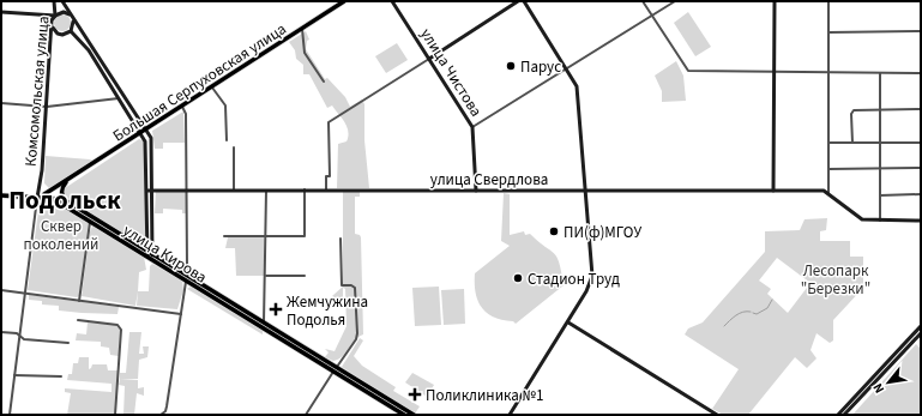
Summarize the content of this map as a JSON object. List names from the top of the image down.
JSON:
{
  "streets": {
    "main road": ["Большая Серпуховская улица", "улица Кирова"],
    "street": ["улица Чистова", "Комсомольская улица", "улица Свердлова"]
  },
  "crossings": [
    ["улица Чистова", "улица Свердлова"],
    ["Большая Серпуховская улица", "Комсомольская улица"],
    ["Комсомольская улица", "улица Свердлова"],
    ["Комсомольская улица", "улица Кирова"]
  ],
  "districts": ["Подольск"],
  "parks": ["Сквер поколений", "Лесопарк \"Березки\""],
  "places": {
    "other": ["Парус", "ПИ(ф)МГОУ", "Стадион Труд"],
    "health": ["Жемчужина Подолья", "Поликлиника №1"]
  },
  "north": "bottom left"
}
